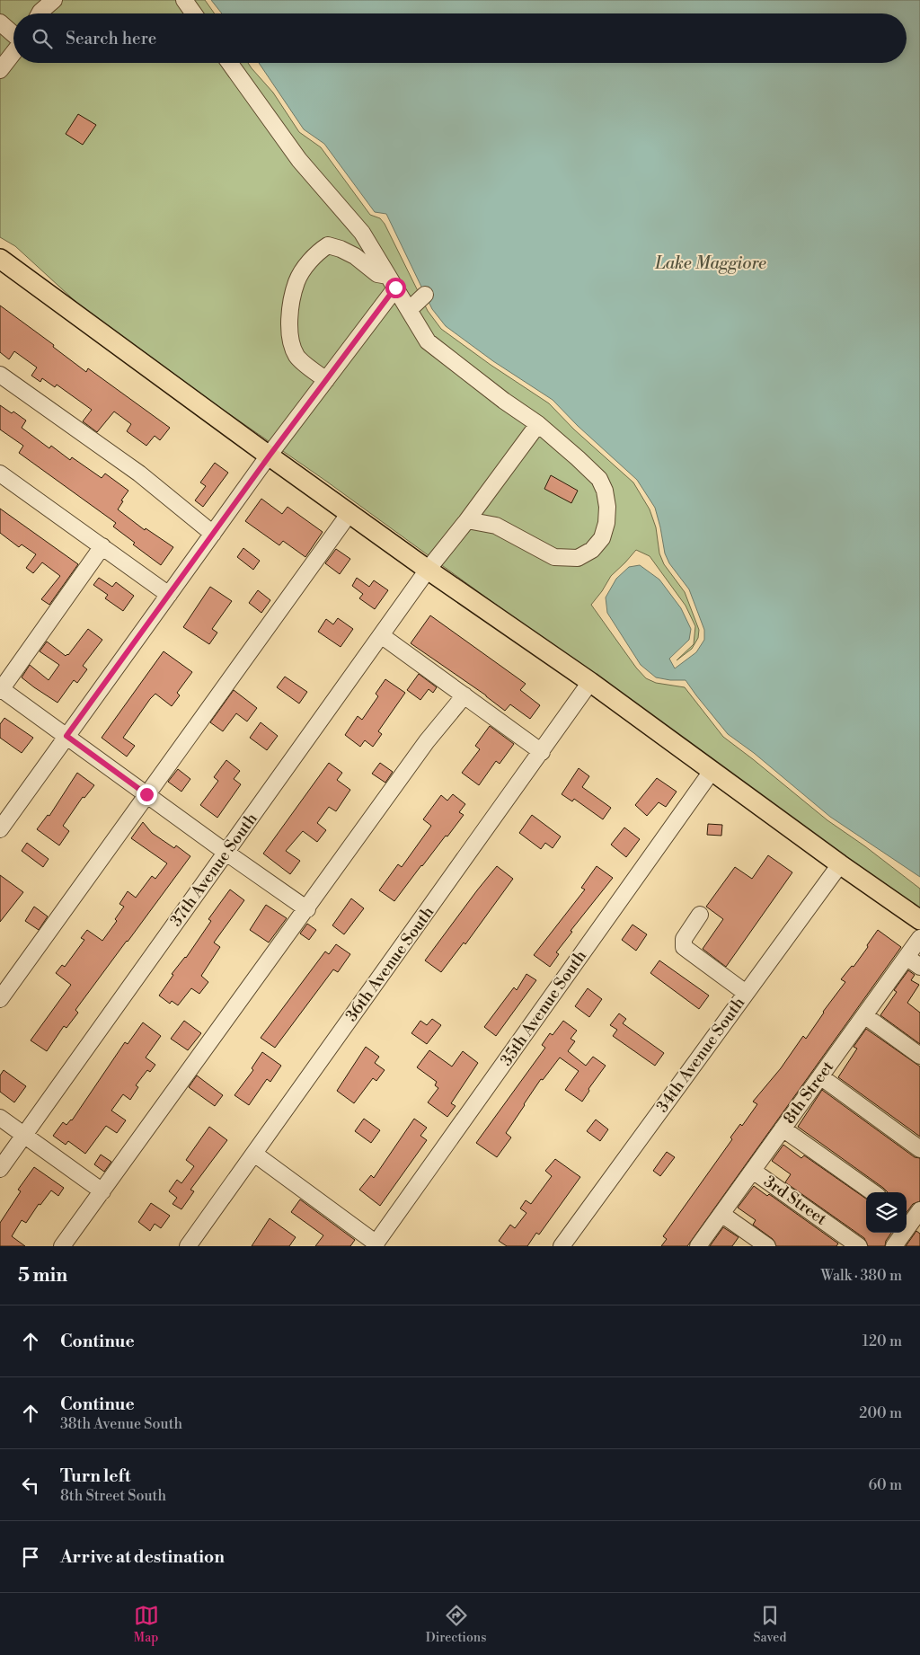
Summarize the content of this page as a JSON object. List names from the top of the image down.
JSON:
{
  "streets": {
    "street": [
      "37th Avenue South",
      "36th Avenue South",
      "35th Avenue South",
      "34th Avenue South",
      "8th Street",
      "3rd Street"
    ]
  },
  "crossings": [
    ["8th Street", "3rd Street"]
  ],
  "water": ["Lake Maggiore"],
  "page": {
    "search": "Search here",
    "heading": ["5 min", "Walk · 380 m"],
    "list": [
      ["Continue", "120 m"],
      ["Continue", "38th Avenue South", "200 m"],
      ["Turn left", "8th Street South", "60 m"],
      "Arrive at destination"
    ],
    "nav": ["Map", "Directions", "Saved"]
  }
}
